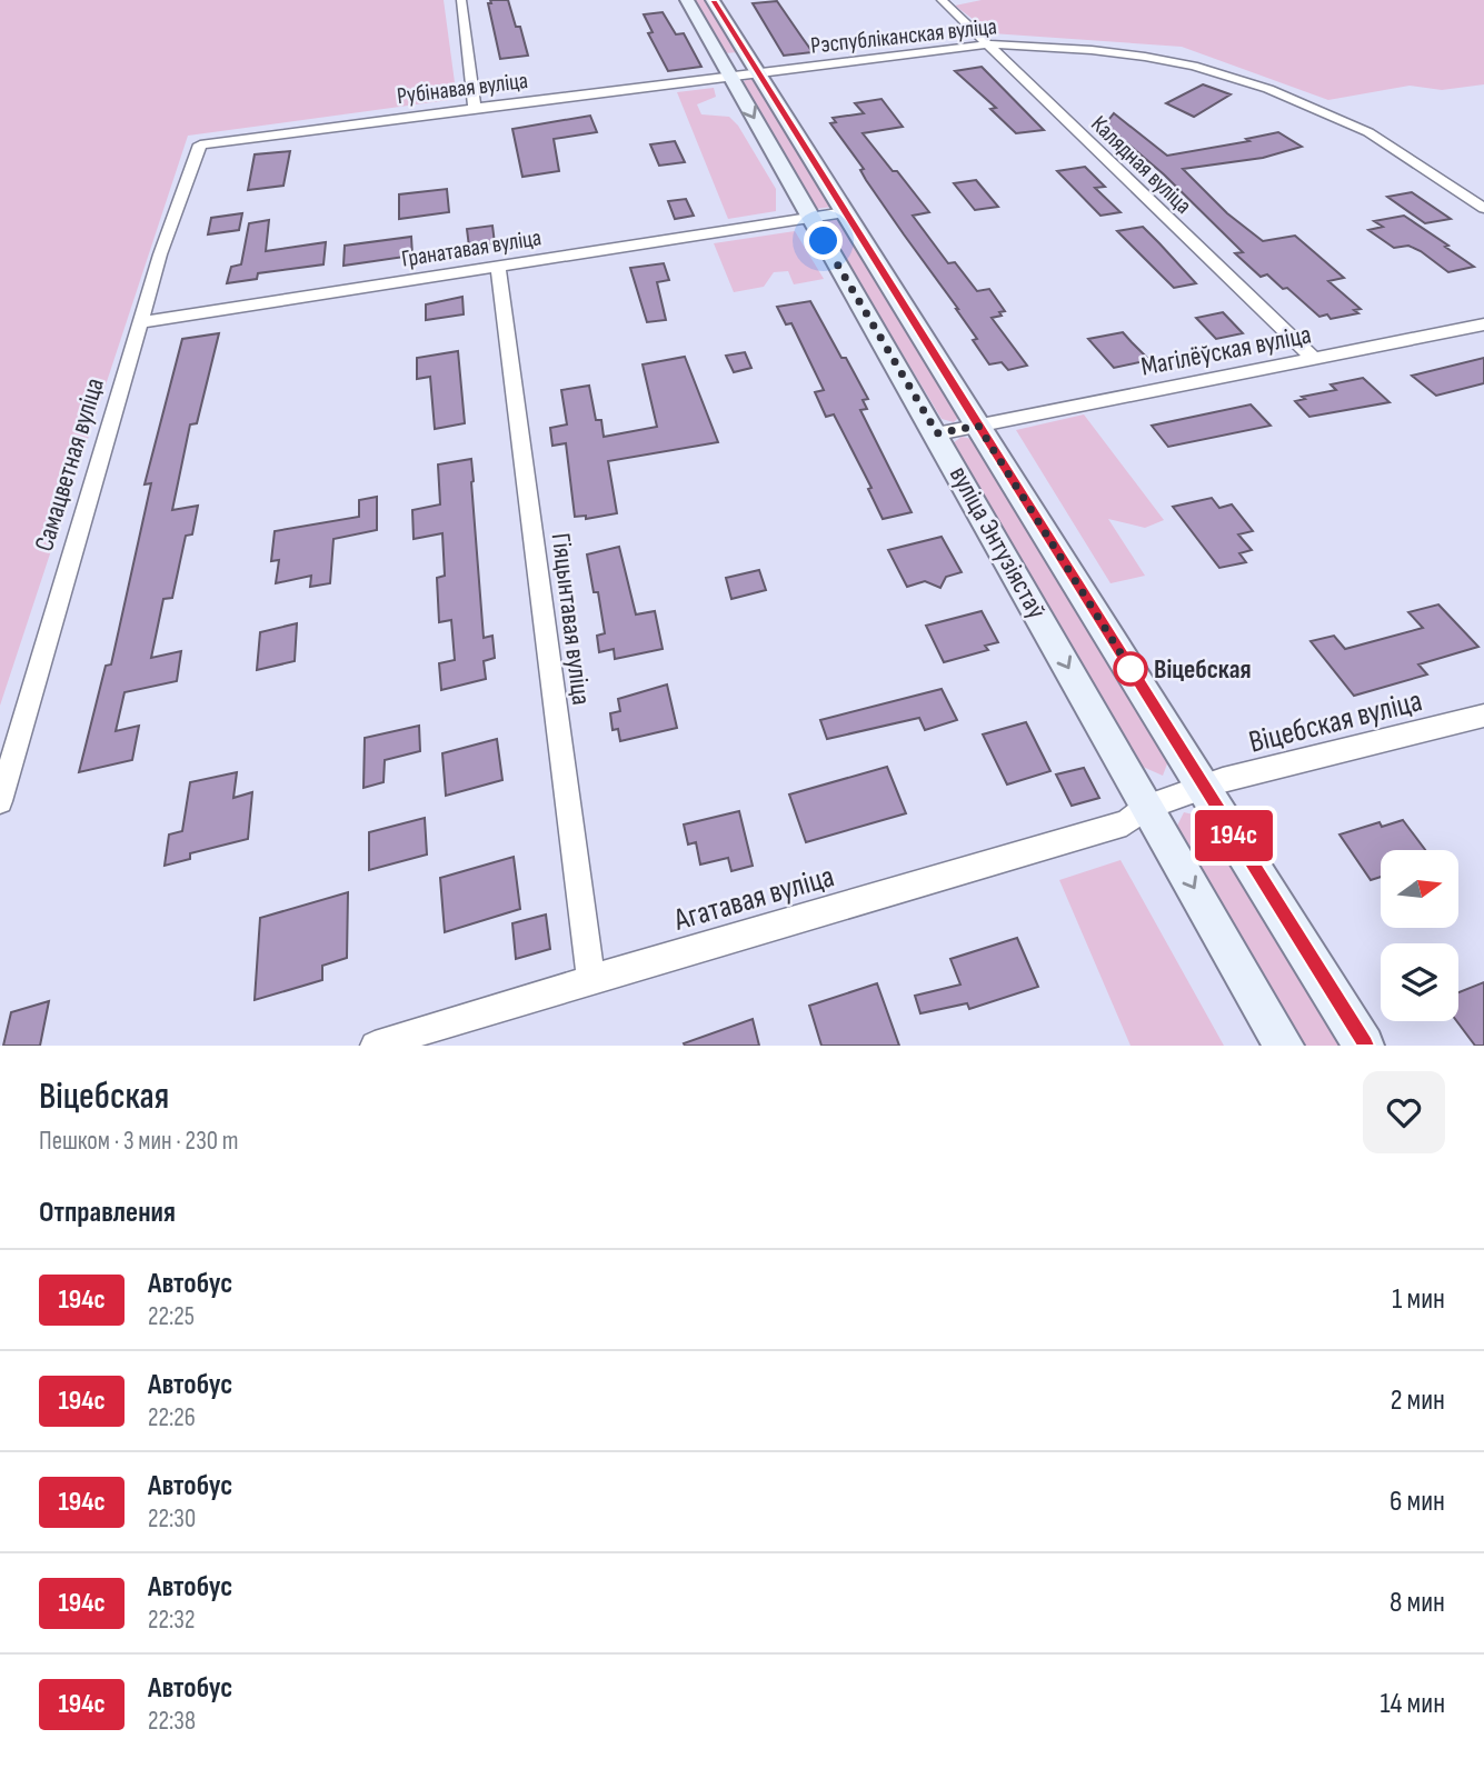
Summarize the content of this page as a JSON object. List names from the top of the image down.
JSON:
{
  "streets": {
    "street": [
      "Рэспубліканская вуліца",
      "Рубінавая вуліца",
      "Калядная вуліца",
      "Гранатавая вуліца",
      "Магілёўская вуліца",
      "Самацветная вуліца",
      "вуліца Энтузіястаў",
      "Гіяцынтавая вуліца",
      "Віцебская вуліца",
      "Агатавая вуліца"
    ]
  },
  "crossings": [
    ["Рэспубліканская вуліца", "Рубінавая вуліца"],
    ["Рэспубліканская вуліца", "Калядная вуліца"],
    ["Рэспубліканская вуліца", "вуліца Энтузіястаў"],
    ["Рубінавая вуліца", "Самацветная вуліца"],
    ["Рубінавая вуліца", "вуліца Энтузіястаў"],
    ["Калядная вуліца", "Магілёўская вуліца"],
    ["Гранатавая вуліца", "Самацветная вуліца"],
    ["Гранатавая вуліца", "вуліца Энтузіястаў"],
    ["Гранатавая вуліца", "Гіяцынтавая вуліца"],
    ["Магілёўская вуліца", "вуліца Энтузіястаў"],
    ["вуліца Энтузіястаў", "Віцебская вуліца"],
    ["вуліца Энтузіястаў", "Агатавая вуліца"],
    ["Гіяцынтавая вуліца", "Агатавая вуліца"],
    ["Віцебская вуліца", "Агатавая вуліца"]
  ],
  "places": ["Віцебская"],
  "lines": ["bus line 194с"],
  "north": "right",
  "page": {
    "on_map": "194с",
    "heading": [
      ["Віцебская", "Пешком · 3 мин · 230 m"],
      "Отправления"
    ],
    "list": [
      {
        "mark": "194с",
        "name": "Автобус",
        "note": "22:25",
        "value": "1 мин"
      },
      {
        "mark": "194с",
        "name": "Автобус",
        "note": "22:26",
        "value": "2 мин"
      },
      {
        "mark": "194с",
        "name": "Автобус",
        "note": "22:30",
        "value": "6 мин"
      },
      {
        "mark": "194с",
        "name": "Автобус",
        "note": "22:32",
        "value": "8 мин"
      },
      {
        "mark": "194с",
        "name": "Автобус",
        "note": "22:38",
        "value": "14 мин"
      }
    ]
  }
}
